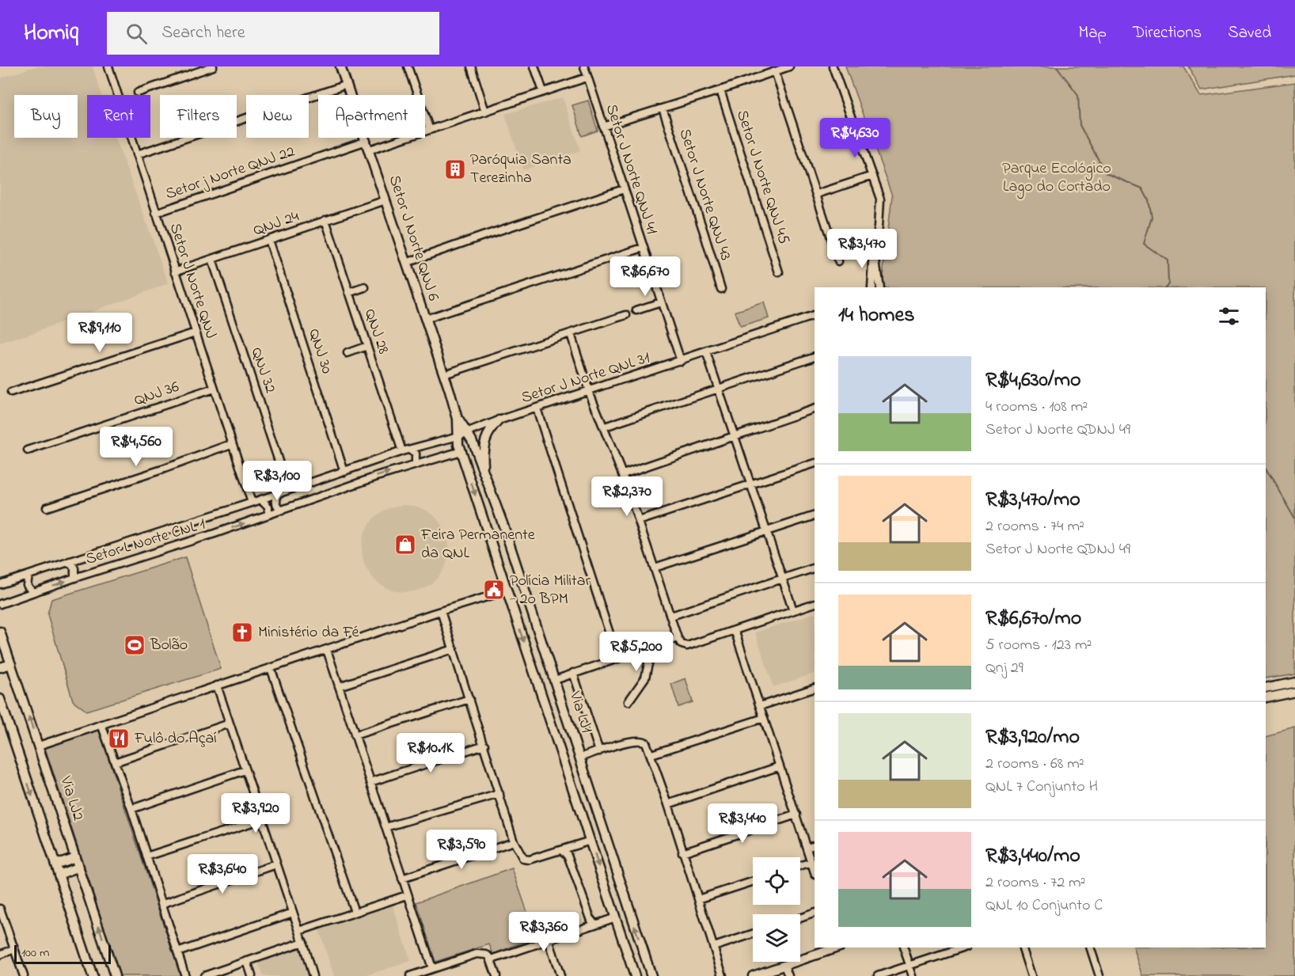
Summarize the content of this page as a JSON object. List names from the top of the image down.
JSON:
{
  "streets": {
    "main road": ["Setor J Norte QNJ 6", "Via LJ1", "Via LJ2"],
    "street": [
      "Setor J Norte QNJ 41",
      "Setor j Norte QNJ 22",
      "Setor J Norte QNJ 45",
      "Setor J Norte QNJ 43",
      "QNJ 24",
      "Setor J Norte QNJ",
      "QNJ 28",
      "QNJ 30",
      "QNJ 32",
      "Setor J Norte QNL 31",
      "QNJ 36",
      "Setor L Norte CNL 1"
    ]
  },
  "crossings": [
    ["Setor J Norte QNJ 41", "Setor j Norte QNJ 22"],
    ["Setor J Norte QNJ 41", "Setor J Norte QNL 31"],
    ["Setor j Norte QNJ 22", "Setor J Norte QNJ 6"],
    ["Setor j Norte QNJ 22", "Setor J Norte QNJ"],
    ["QNJ 24", "Setor J Norte QNJ 6"],
    ["QNJ 24", "Setor J Norte QNJ"],
    ["QNJ 24", "QNJ 28"],
    ["QNJ 24", "QNJ 30"],
    ["QNJ 24", "QNJ 32"],
    ["Setor J Norte QNJ 6", "Via LJ1"],
    ["Setor J Norte QNJ", "Setor J Norte QNL 31"],
    ["Setor J Norte QNJ", "QNJ 36"],
    ["QNJ 28", "Setor J Norte QNL 31"],
    ["QNJ 28", "Setor L Norte CNL 1"],
    ["QNJ 30", "Setor J Norte QNL 31"],
    ["QNJ 32", "Setor J Norte QNL 31"],
    ["Setor J Norte QNL 31", "Via LJ1"],
    ["Setor L Norte CNL 1", "Via LJ1"]
  ],
  "one_way": ["Setor L Norte CNL 1"],
  "parks": ["Parque Ecológico Lago do Cortado"],
  "places": {
    "building": ["Paróquia Santa Terezinha"],
    "shop": ["Feira Permanente da QNL"],
    "public building": ["Polícia Militar - 2o BPM"],
    "church": ["Ministério da Fé"],
    "sports": ["Bolão"],
    "restaurant": ["Fulô do Açaí"]
  },
  "scale_bar": "100 m",
  "page": {
    "header": "Homiq",
    "search": "Search here",
    "nav": ["Map", "Directions", "Saved"],
    "chip": [
      "Buy",
      "Rent",
      "Filters",
      "New",
      "Apartment"
    ],
    "price": [
      "R$4,630",
      "R$3,470",
      "R$6,670",
      "R$9,110",
      "R$4,560",
      "R$3,100",
      "R$2,370",
      "R$5,200",
      "R$10.1K",
      "R$3,920",
      "R$3,440",
      "R$3,590",
      "R$3,640",
      "R$3,360"
    ],
    "heading": "14 homes",
    "list": [
      {
        "name": "R$4,630/mo",
        "note": "4 rooms · 108 m² · Setor J Norte QDNJ 49"
      },
      {
        "name": "R$3,470/mo",
        "note": "2 rooms · 74 m² · Setor J Norte QDNJ 49"
      },
      {
        "name": "R$6,670/mo",
        "note": "5 rooms · 123 m² · Qnj 29"
      },
      {
        "name": "R$3,920/mo",
        "note": "2 rooms · 68 m² · QNL 7 Conjunto H"
      },
      {
        "name": "R$3,440/mo",
        "note": "2 rooms · 72 m² · QNL 10 Conjunto C"
      }
    ],
    "scale": "100 m"
  }
}
